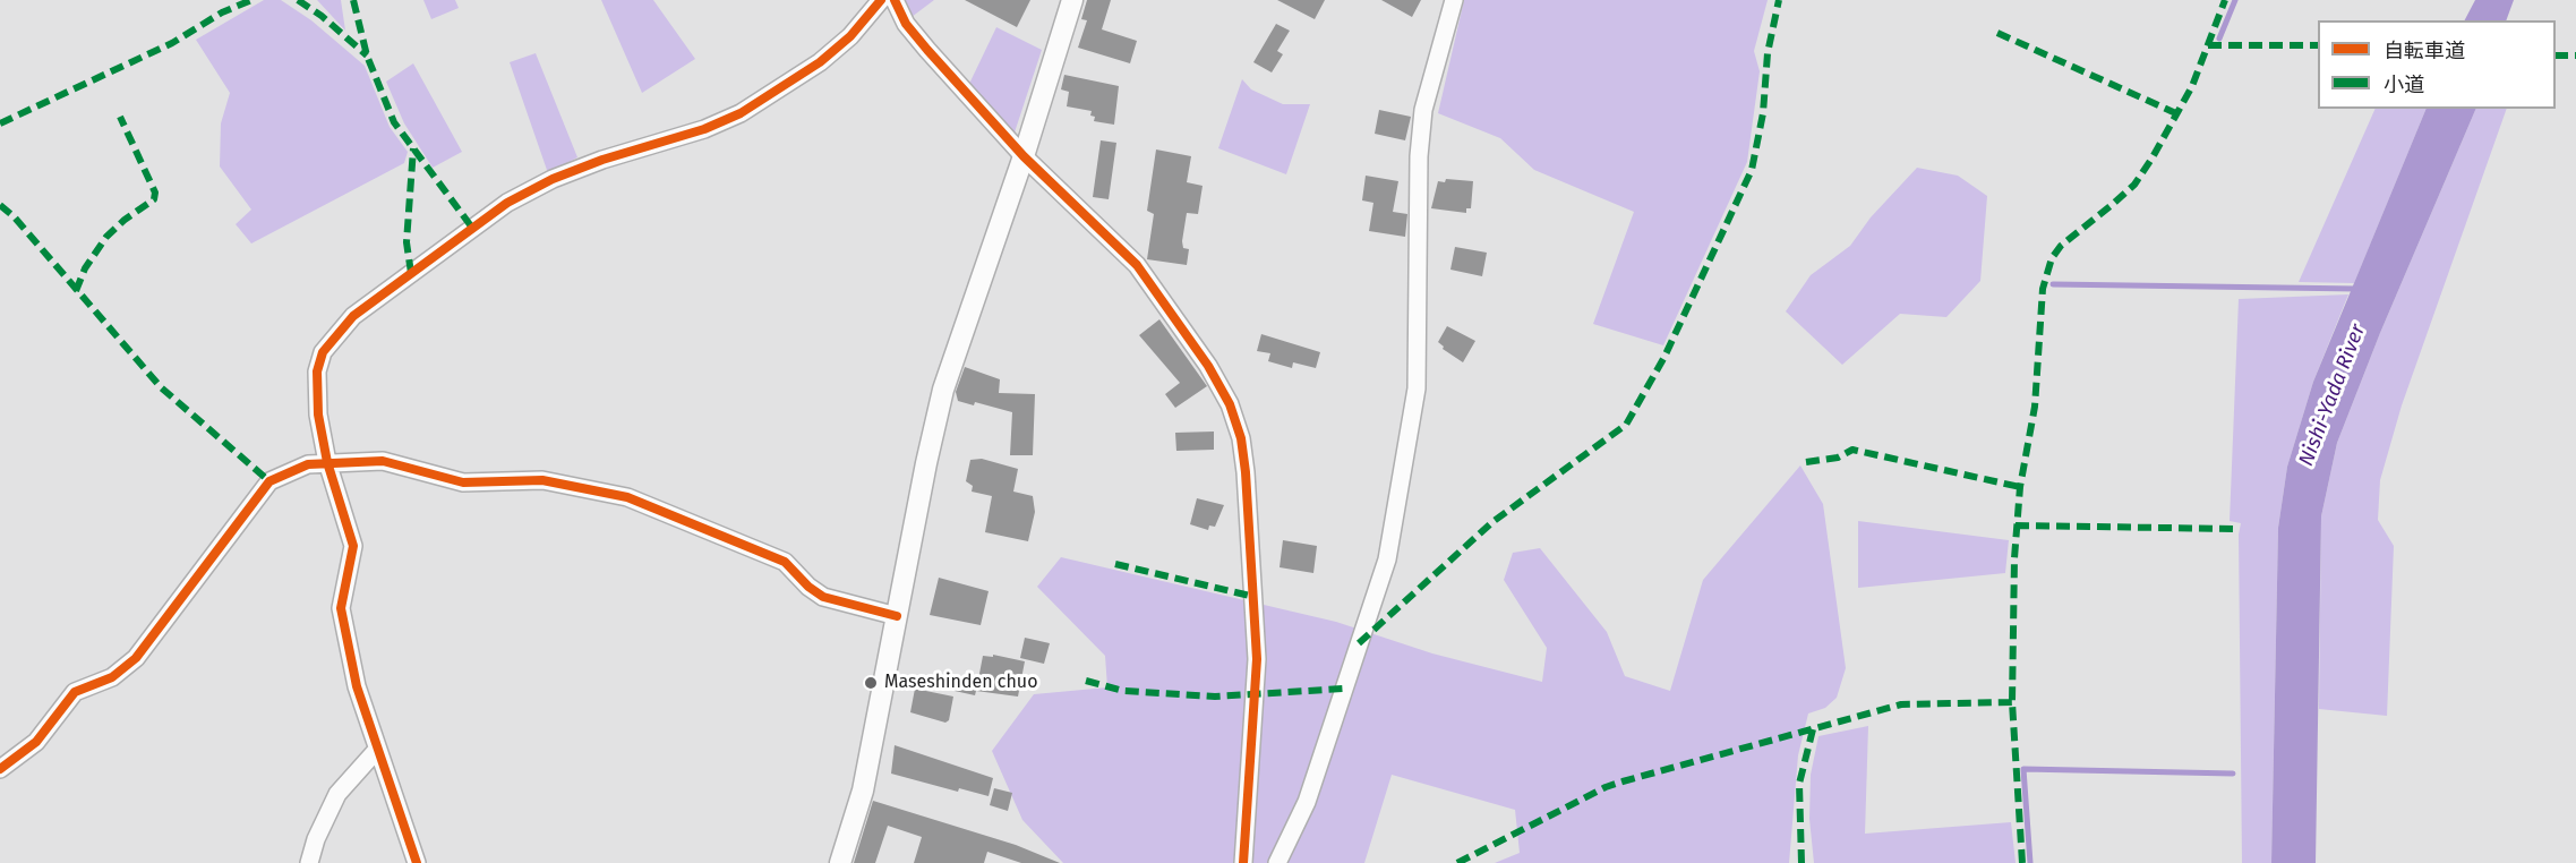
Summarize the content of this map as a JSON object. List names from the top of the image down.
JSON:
{
  "water": ["Nishi-Yada River"],
  "places": ["Maseshinden chuo"],
  "legend": ["自転車道", "小道"]
}
